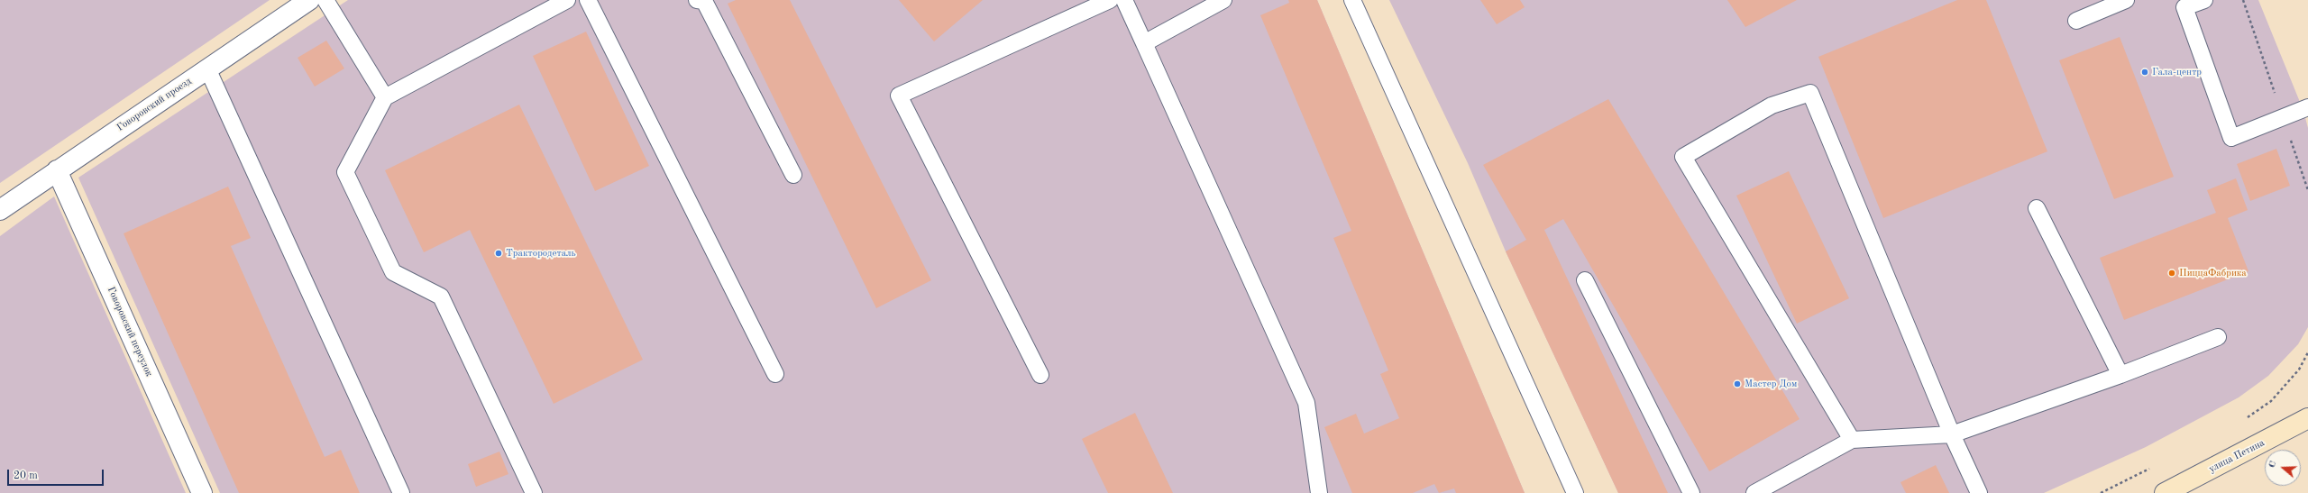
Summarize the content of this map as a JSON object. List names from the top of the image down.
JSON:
{
  "streets": {
    "street": ["Говоровский проезд", "Говоровский переулок", "улица Петина"]
  },
  "crossings": [
    ["Говоровский проезд", "Говоровский переулок"]
  ],
  "places": [
    "Гала-центр",
    "Трактородеталь",
    "ПиццаФабрика",
    "Мастер Дом"
  ],
  "scale_bar": "20 m",
  "north": "left"
}
